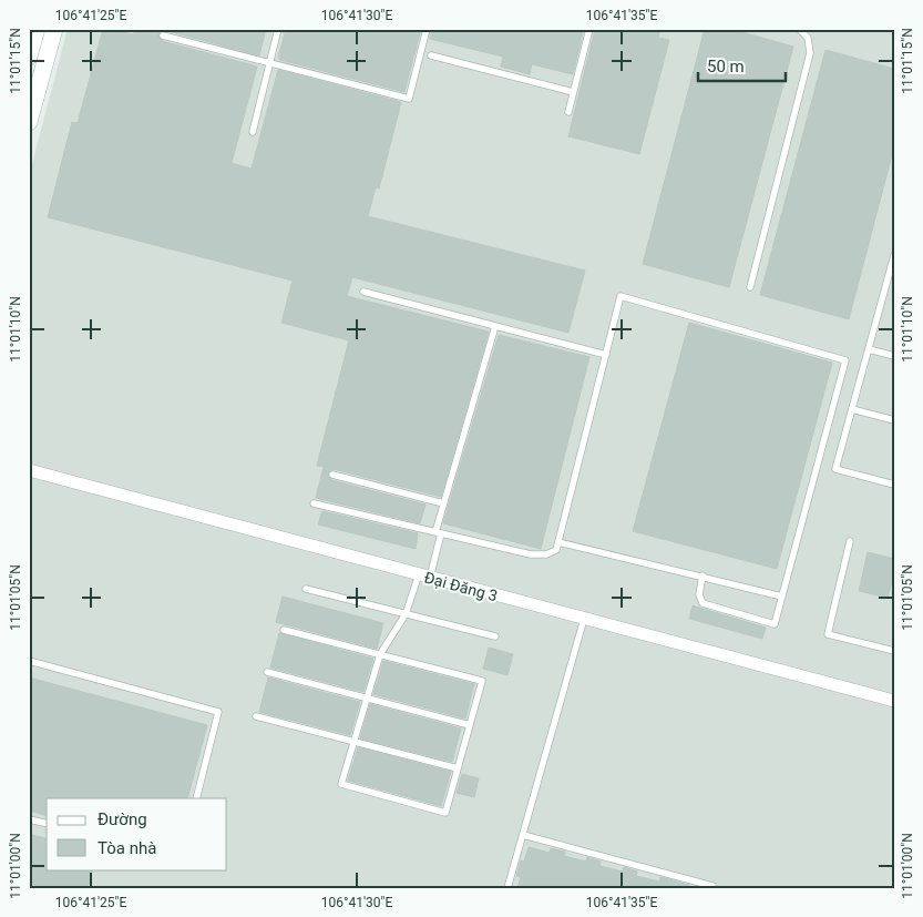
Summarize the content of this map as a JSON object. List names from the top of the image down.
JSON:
{
  "streets": {
    "street": ["Đại Đăng 3"]
  },
  "legend": ["Đường", "Tòa nhà"],
  "scale_bar": "50 m",
  "coordinates": [
    "106°41'25\"E",
    "106°41'30\"E",
    "106°41'35\"E",
    "11°01'15\"N",
    "11°01'10\"N",
    "11°01'05\"N",
    "11°01'00\"N"
  ]
}
